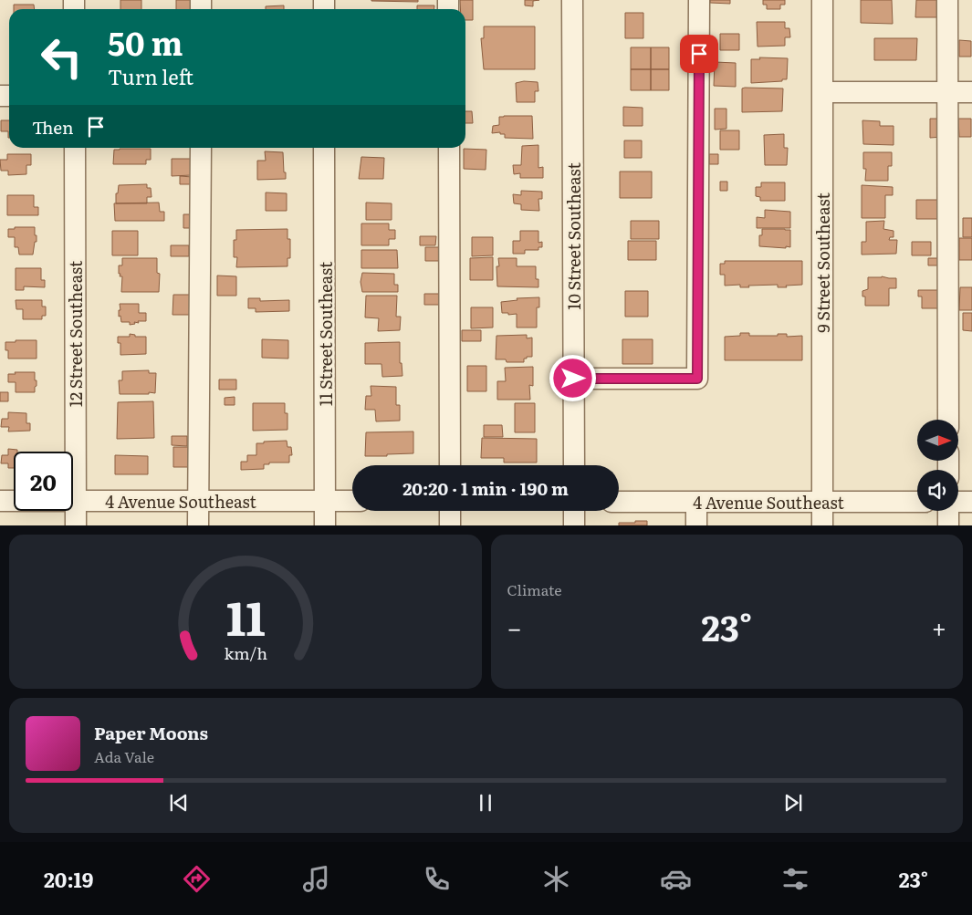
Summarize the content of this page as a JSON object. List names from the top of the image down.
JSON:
{
  "streets": {
    "street": [
      "10 Street Southeast",
      "9 Street Southeast",
      "12 Street Southeast",
      "11 Street Southeast",
      "4 Avenue Southeast"
    ]
  },
  "crossings": [
    ["9 Street Southeast", "4 Avenue Southeast"],
    ["12 Street Southeast", "4 Avenue Southeast"],
    ["11 Street Southeast", "4 Avenue Southeast"]
  ],
  "north": "right",
  "page": {
    "turn": ["50 m", "Turn left"],
    "then": "Then",
    "limit": "20",
    "trip": "20:20 · 1 min · 190 m",
    "tile": "Climate",
    "heat": ["−", "23°", "+"],
    "song": ["Paper Moons", "Ada Vale"],
    "tabs": ["20:19", "23°"],
    "gauge": ["11", "km/h"]
  }
}
